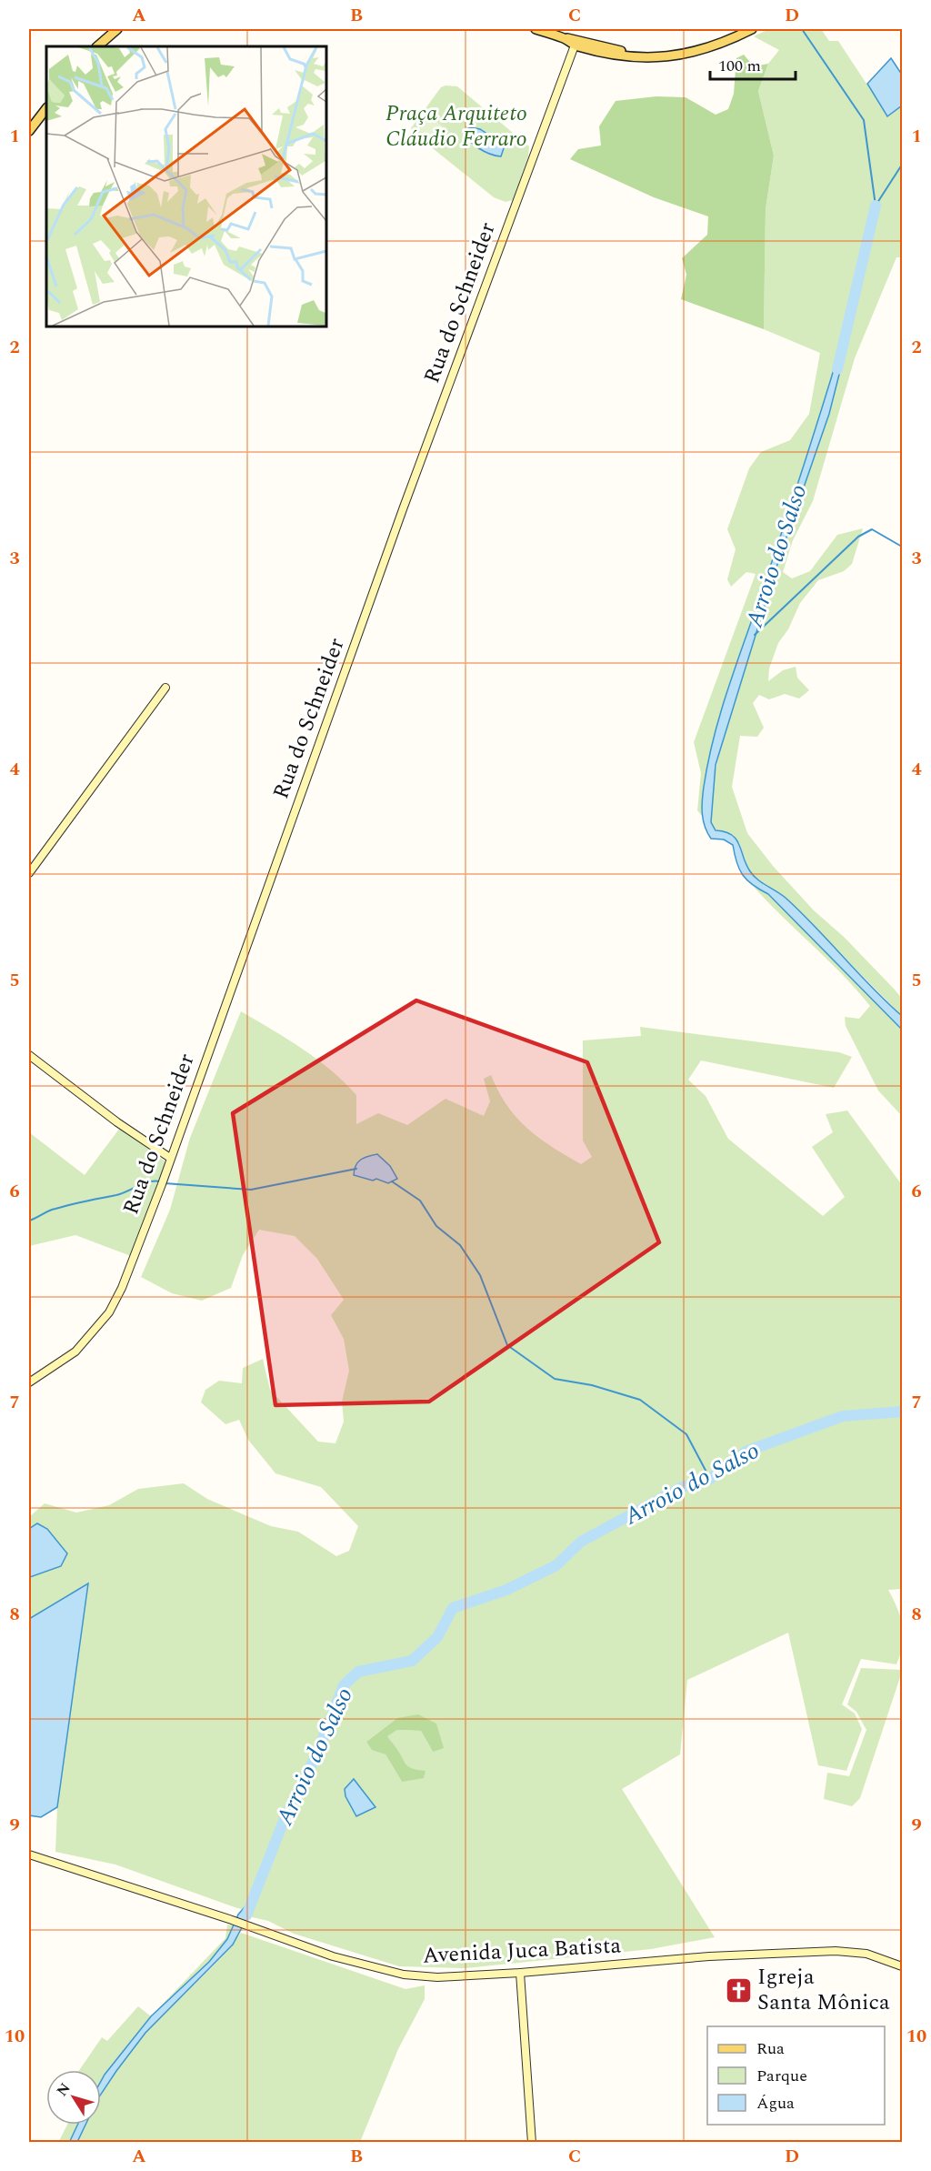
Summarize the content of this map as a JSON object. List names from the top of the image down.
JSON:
{
  "streets": {
    "street": ["Rua do Schneider", "Avenida Juca Batista"]
  },
  "water": ["Arroio do Salso"],
  "parks": ["Praça Arquiteto Cláudio Ferraro"],
  "places": {
    "church": ["Igreja Santa Mônica"]
  },
  "legend": ["Rua", "Parque", "Água"],
  "scale_bar": "100 m",
  "north": "top left",
  "grid": {
    "columns": [
      "A",
      "B",
      "C",
      "D"
    ],
    "rows": [
      "1",
      "2",
      "3",
      "4",
      "5",
      "6",
      "7",
      "8",
      "9",
      "10"
    ]
  }
}
